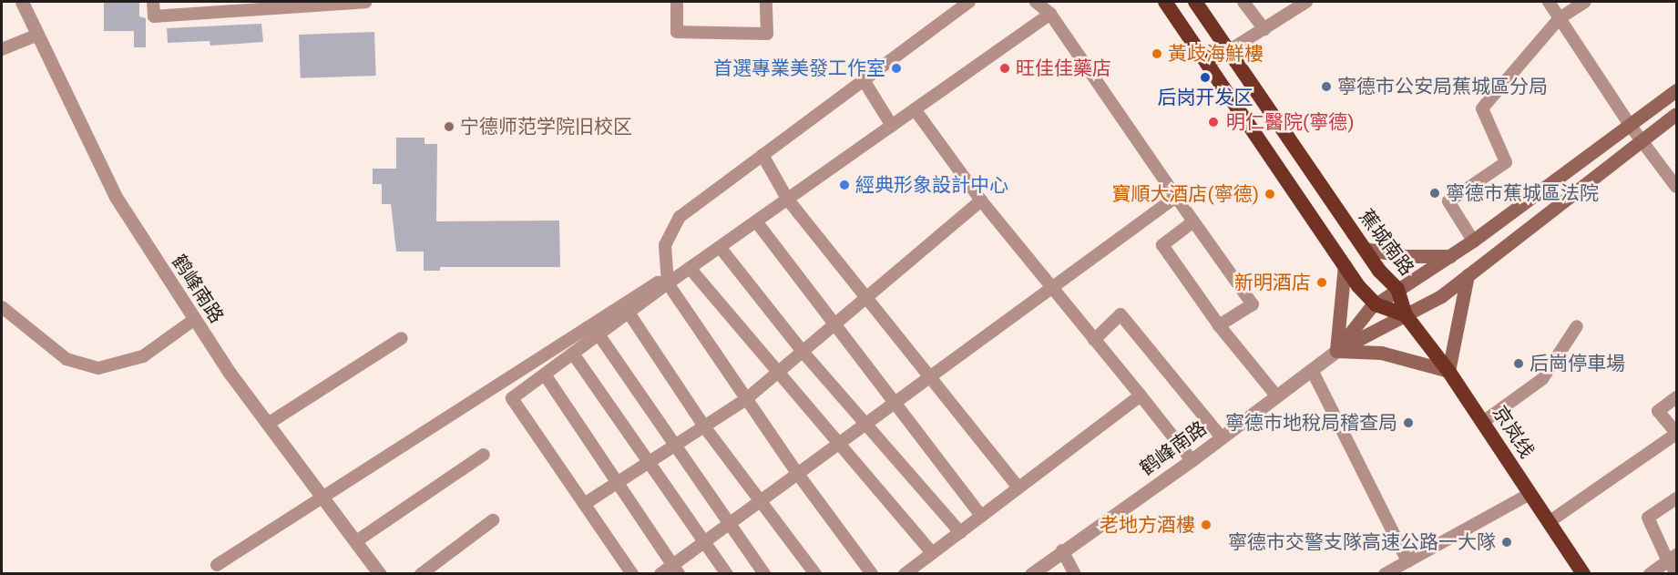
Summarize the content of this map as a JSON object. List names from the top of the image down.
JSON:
{
  "streets": {
    "highway": ["蕉城南路", "京岚线"],
    "street": ["鹤峰南路"]
  },
  "crossings": [
    ["蕉城南路", "京岚线"]
  ],
  "places": [
    "黃歧海鮮樓",
    "首選專業美發工作室",
    "旺佳佳藥店",
    "后岗开发区",
    "寧德市公安局蕉城區分局",
    "明仁醫院(寧德)",
    "宁德师范学院旧校区",
    "經典形象設計中心",
    "寧德市蕉城區法院",
    "寶順大酒店(寧德)",
    "新明酒店",
    "后崗停車場",
    "寧德市地稅局稽查局",
    "老地方酒樓",
    "寧德市交警支隊高速公路一大隊"
  ]
}
